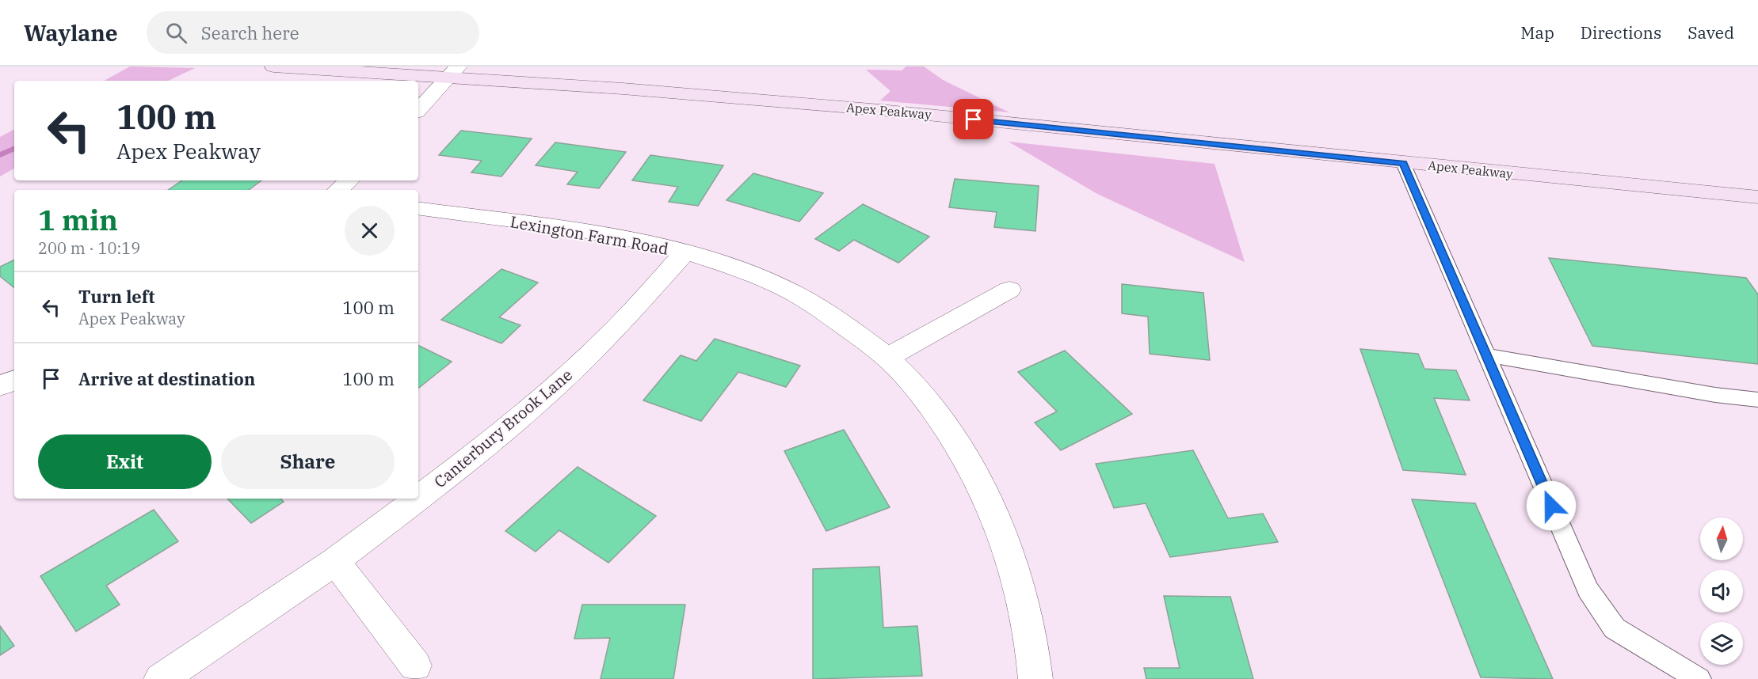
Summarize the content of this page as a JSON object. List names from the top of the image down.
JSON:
{
  "streets": {
    "main road": ["Apex Peakway"],
    "street": ["Lexington Farm Road", "Canterbury Brook Lane"]
  },
  "crossings": [
    ["Lexington Farm Road", "Canterbury Brook Lane"]
  ],
  "north": "top",
  "page": {
    "header": "Waylane",
    "search": "Search here",
    "nav": ["Map", "Directions", "Saved"],
    "turn": ["100 m", "Apex Peakway"],
    "heading": ["1 min", "200 m · 10:19"],
    "list": [
      {
        "name": "Turn left",
        "note": "Apex Peakway",
        "value": "100 m"
      },
      {
        "name": "Arrive at destination",
        "value": "100 m"
      }
    ],
    "buttons": ["Exit", "Share"]
  }
}
